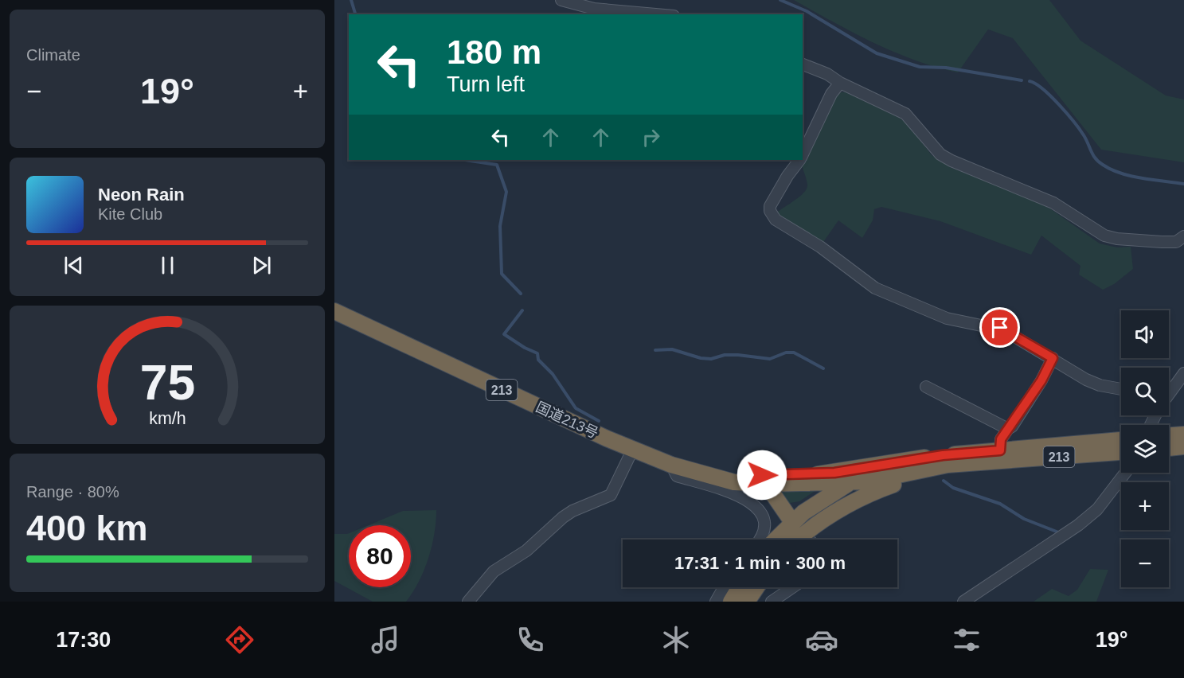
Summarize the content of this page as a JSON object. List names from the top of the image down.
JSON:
{
  "streets": {
    "highway": ["213", "国道213号"]
  },
  "crossings": [
    ["213", "国道213号"]
  ],
  "page": {
    "tile": [
      "Climate",
      ["Range · 80%", "400 km"]
    ],
    "turn": ["180 m", "Turn left"],
    "heat": ["−", "19°", "+"],
    "song": ["Neon Rain", "Kite Club"],
    "map_buttons": ["+", "−"],
    "limit": "80",
    "trip": "17:31 · 1 min · 300 m",
    "tabs": ["17:30", "19°"],
    "gauge": ["75", "km/h"]
  }
}
